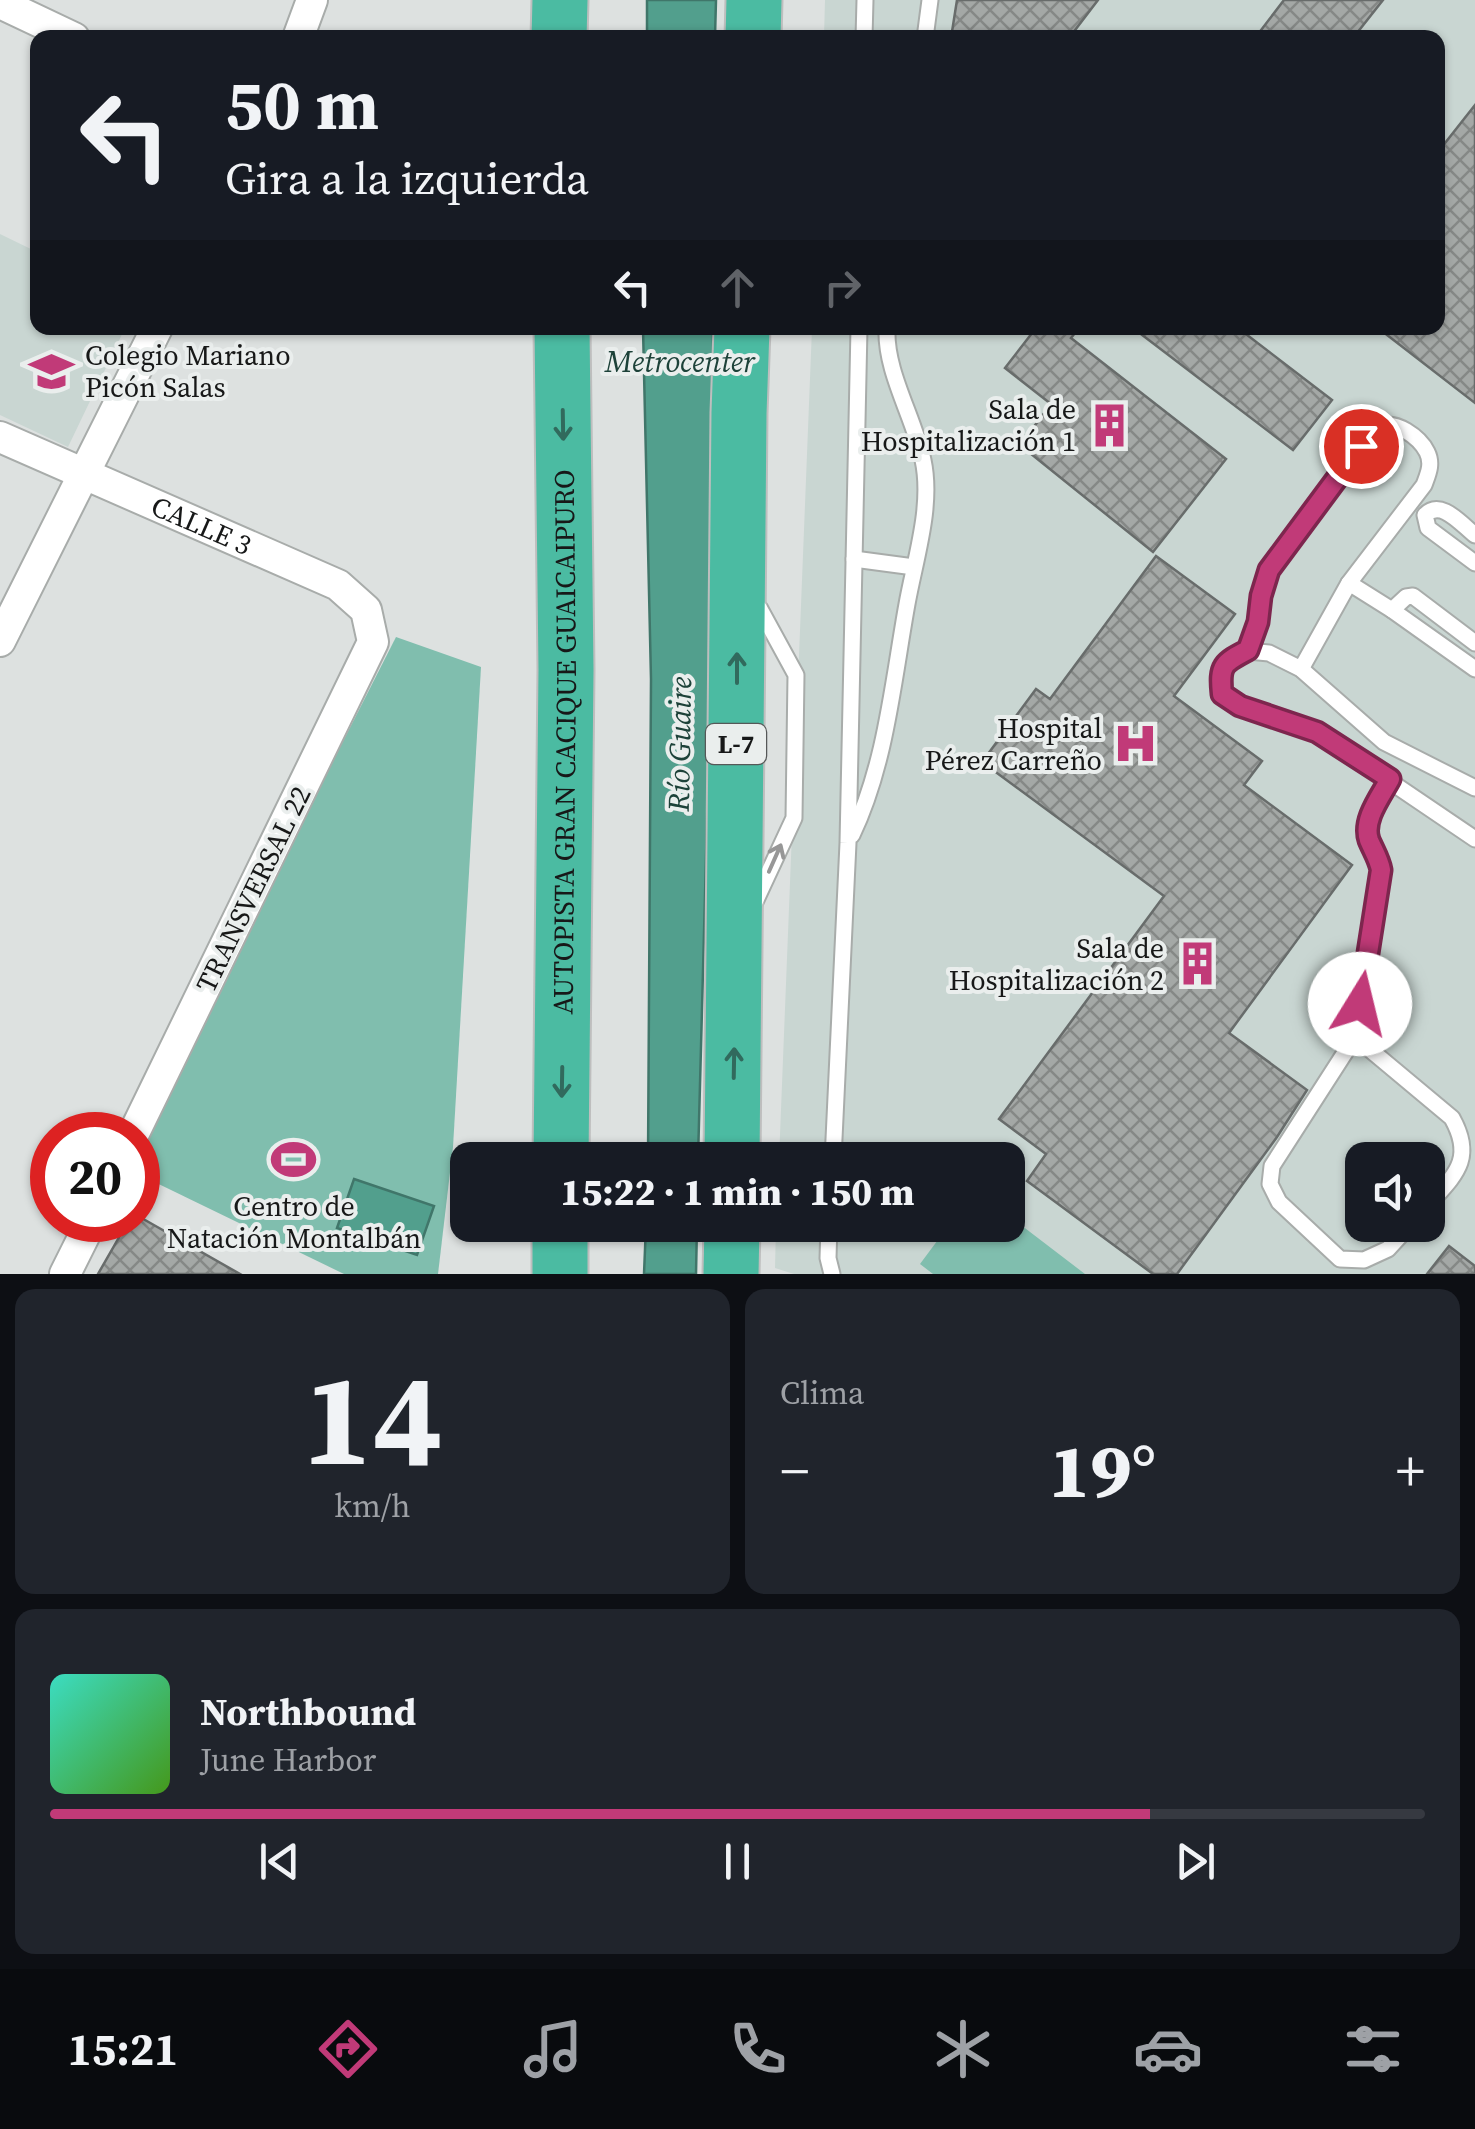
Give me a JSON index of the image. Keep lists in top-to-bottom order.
{
  "streets": {
    "highway": ["AUTOPISTA GRAN CACIQUE GUAICAIPURO", "L-7"],
    "street": ["CALLE 3", "TRANSVERSAL 22"]
  },
  "crossings": [
    ["CALLE 3", "TRANSVERSAL 22"]
  ],
  "water": ["Metrocenter", "Río Guaire"],
  "places": {
    "school or university": ["Colegio Mariano Picón Salas"],
    "building": ["Sala de Hospitalización 1", "Sala de Hospitalización 2"],
    "hospital": ["Hospital Pérez Carreño"],
    "sports": ["Centro de Natación Montalbán"]
  },
  "page": {
    "turn": ["50 m", "Gira a la izquierda"],
    "limit": "20",
    "trip": "15:22 · 1 min · 150 m",
    "tile": [
      ["14", "km/h"],
      "Clima"
    ],
    "heat": ["−", "19°", "+"],
    "song": ["Northbound", "June Harbor"],
    "tabs": "15:21"
  }
}
